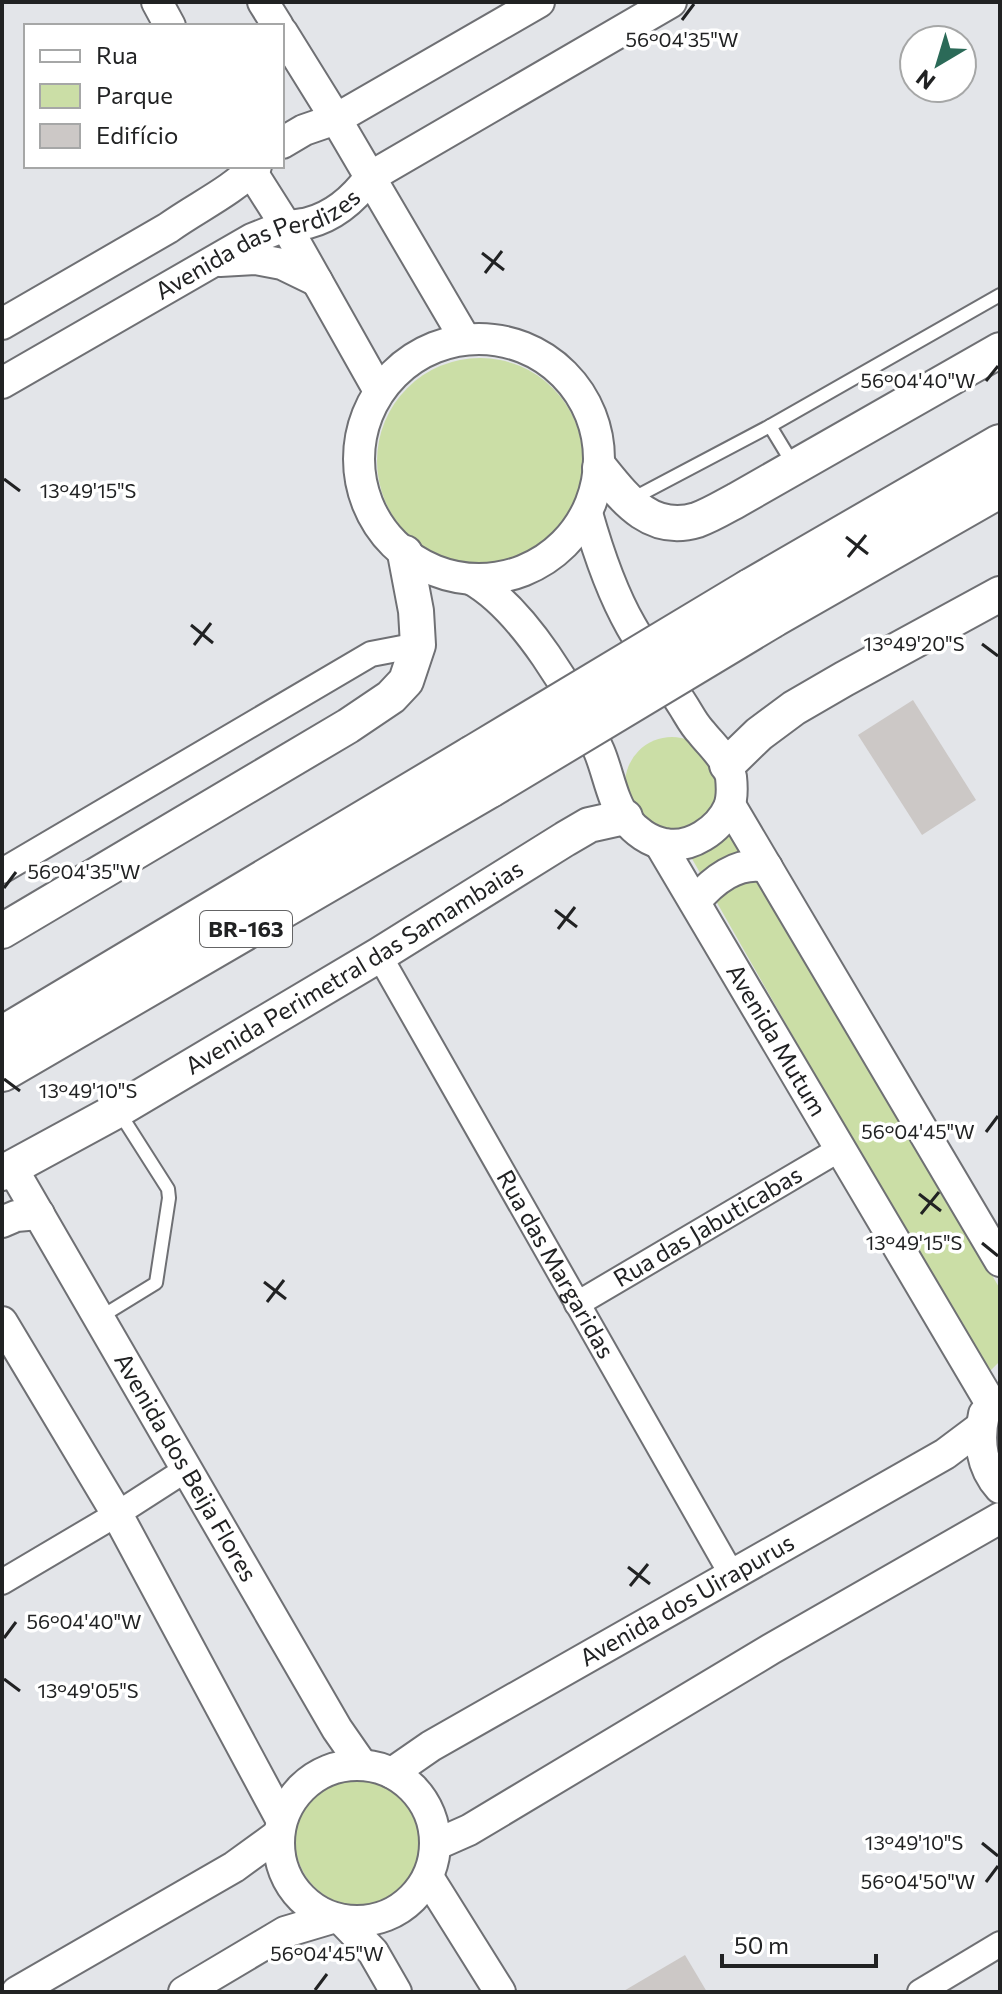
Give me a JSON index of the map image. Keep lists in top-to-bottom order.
{
  "streets": {
    "highway": ["BR-163"],
    "main road": ["Avenida Perimetral das Samambaias"],
    "street": [
      "Avenida das Perdizes",
      "Avenida Mutum",
      "Rua das Jabuticabas",
      "Rua das Margaridas",
      "Avenida dos Beija Flores",
      "Avenida dos Uirapurus"
    ]
  },
  "crossings": [
    ["Avenida Perimetral das Samambaias", "Rua das Margaridas"],
    ["Avenida Perimetral das Samambaias", "Avenida dos Beija Flores"],
    ["Avenida Mutum", "Rua das Jabuticabas"],
    ["Avenida Mutum", "Avenida dos Uirapurus"],
    ["Rua das Jabuticabas", "Rua das Margaridas"],
    ["Rua das Margaridas", "Avenida dos Uirapurus"],
    ["Avenida dos Beija Flores", "Avenida dos Uirapurus"]
  ],
  "legend": ["Rua", "Parque", "Edifício"],
  "scale_bar": "50 m",
  "north": "bottom left",
  "coordinates": [
    "56°04'35\"W",
    "56°04'40\"W",
    "13°49'15\"S",
    "13°49'20\"S",
    "13°49'10\"S",
    "56°04'45\"W",
    "13°49'05\"S",
    "56°04'50\"W"
  ]
}
